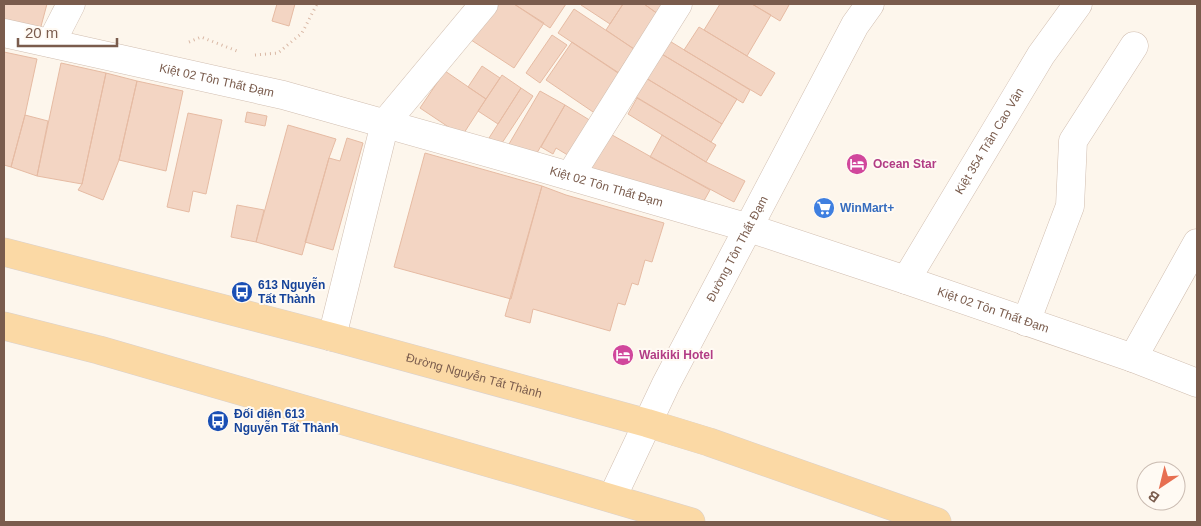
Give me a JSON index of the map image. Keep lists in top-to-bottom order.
{
  "streets": {
    "main road": ["Đường Nguyễn Tất Thành"],
    "street": ["Kiệt 02 Tôn Thất Đạm", "Kiệt 354 Trần Cao Vân", "Đường Tôn Thất Đạm"]
  },
  "crossings": [
    ["Kiệt 02 Tôn Thất Đạm", "Kiệt 354 Trần Cao Vân"],
    ["Kiệt 02 Tôn Thất Đạm", "Đường Tôn Thất Đạm"],
    ["Đường Tôn Thất Đạm", "Đường Nguyễn Tất Thành"]
  ],
  "places": {
    "hotel": ["Ocean Star", "Waikiki Hotel"],
    "supermarket": ["WinMart+"],
    "bus stop": ["613 Nguyễn Tất Thành", "Đối diện 613 Nguyễn Tất Thành"]
  },
  "scale_bar": "20 m",
  "north": "bottom left"
}
